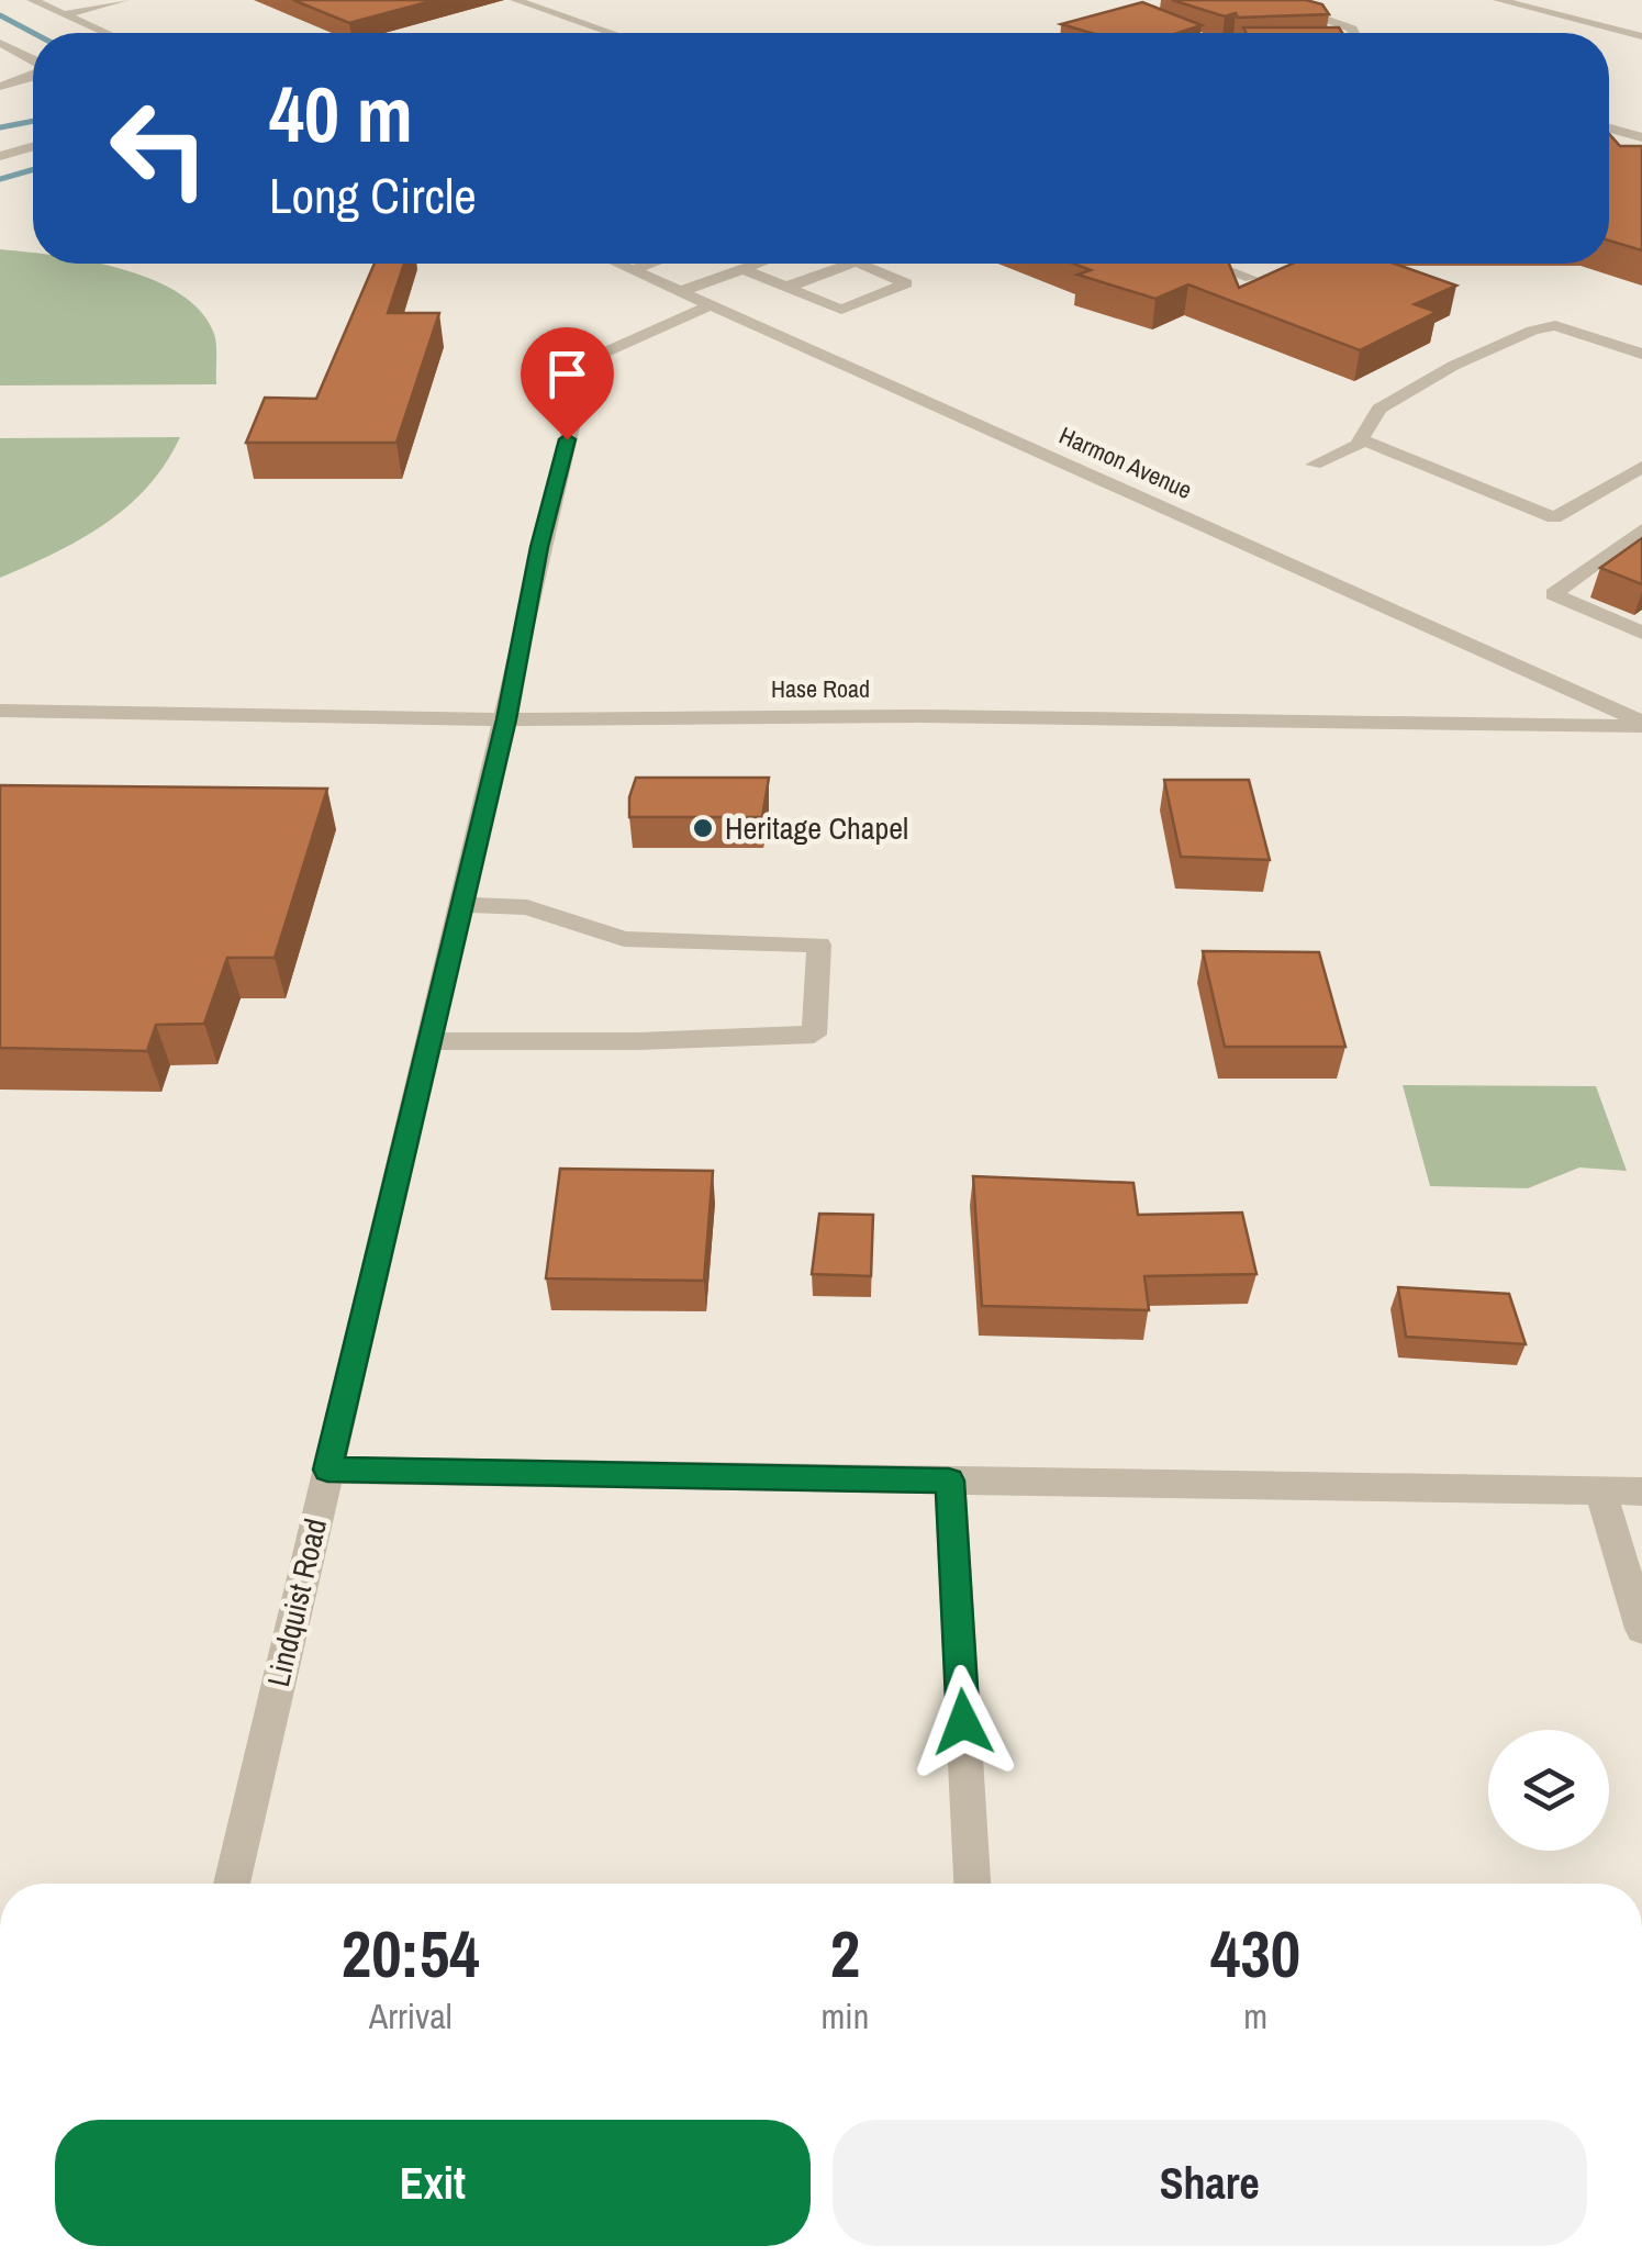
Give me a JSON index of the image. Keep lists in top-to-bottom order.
{
  "streets": {
    "street": ["Harmon Avenue", "Hase Road", "Lindquist Road"]
  },
  "crossings": [
    ["Harmon Avenue", "Hase Road"],
    ["Harmon Avenue", "Lindquist Road"],
    ["Hase Road", "Lindquist Road"]
  ],
  "places": ["Heritage Chapel"],
  "page": {
    "turn": ["40 m", "Long Circle"],
    "eta": [
      "20:54",
      "Arrival",
      "2",
      "min",
      "430",
      "m"
    ],
    "buttons": ["Exit", "Share"]
  }
}
